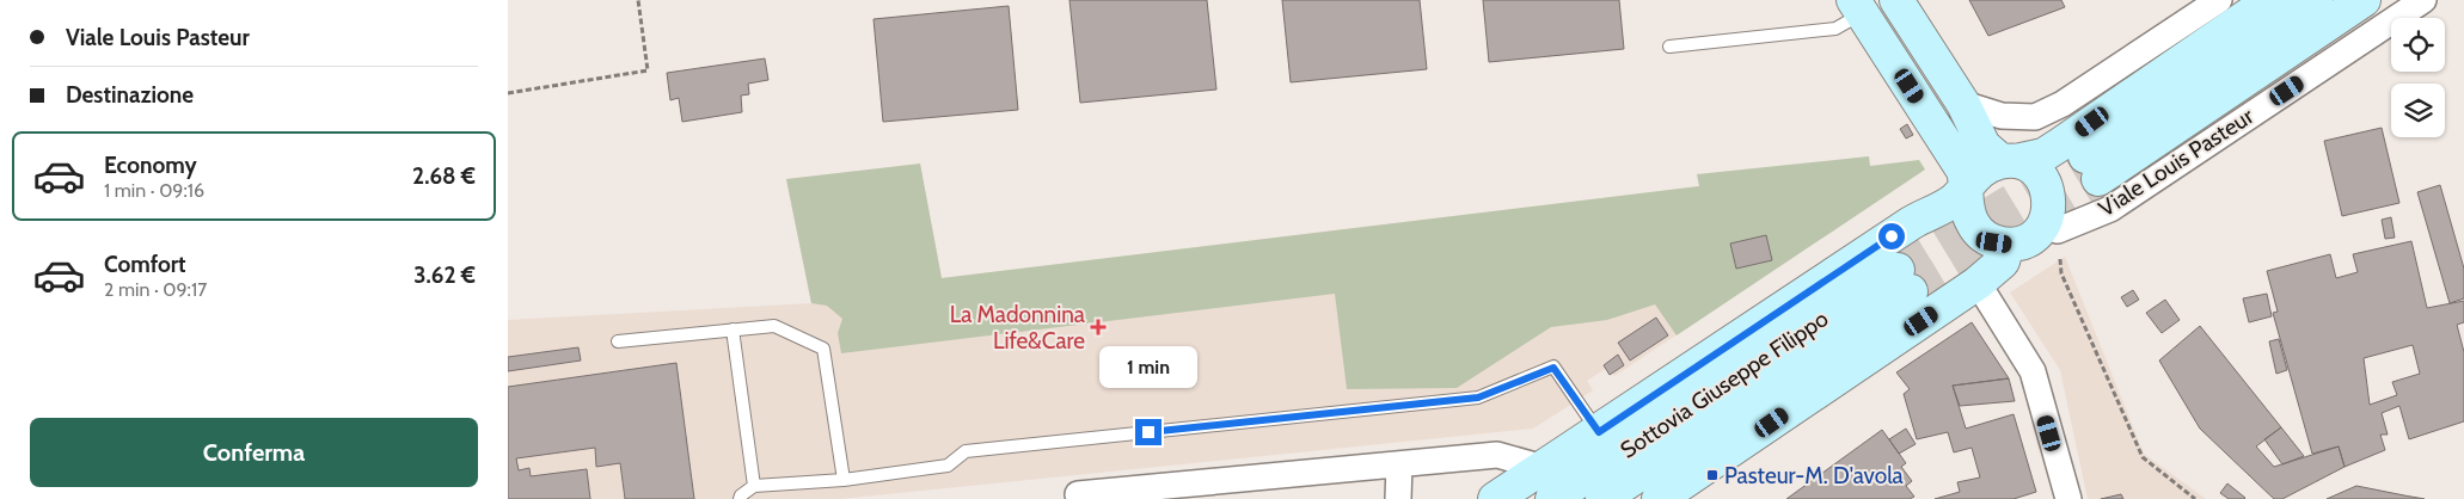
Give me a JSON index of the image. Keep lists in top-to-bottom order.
{
  "streets": {
    "main road": ["Sottovia Giuseppe Filippo"],
    "street": ["Viale Louis Pasteur"]
  },
  "places": {
    "health": ["La Madonnina Life&Care"],
    "transit": ["Pasteur-M. D'avola"]
  },
  "page": {
    "banner": ["Viale Louis Pasteur", "Destinazione"],
    "list": [
      {
        "name": "Economy",
        "note": "1 min · 09:16",
        "value": "2.68 €"
      },
      {
        "name": "Comfort",
        "note": "2 min · 09:17",
        "value": "3.62 €"
      }
    ],
    "bubble": "1 min",
    "buttons": "Conferma"
  }
}
